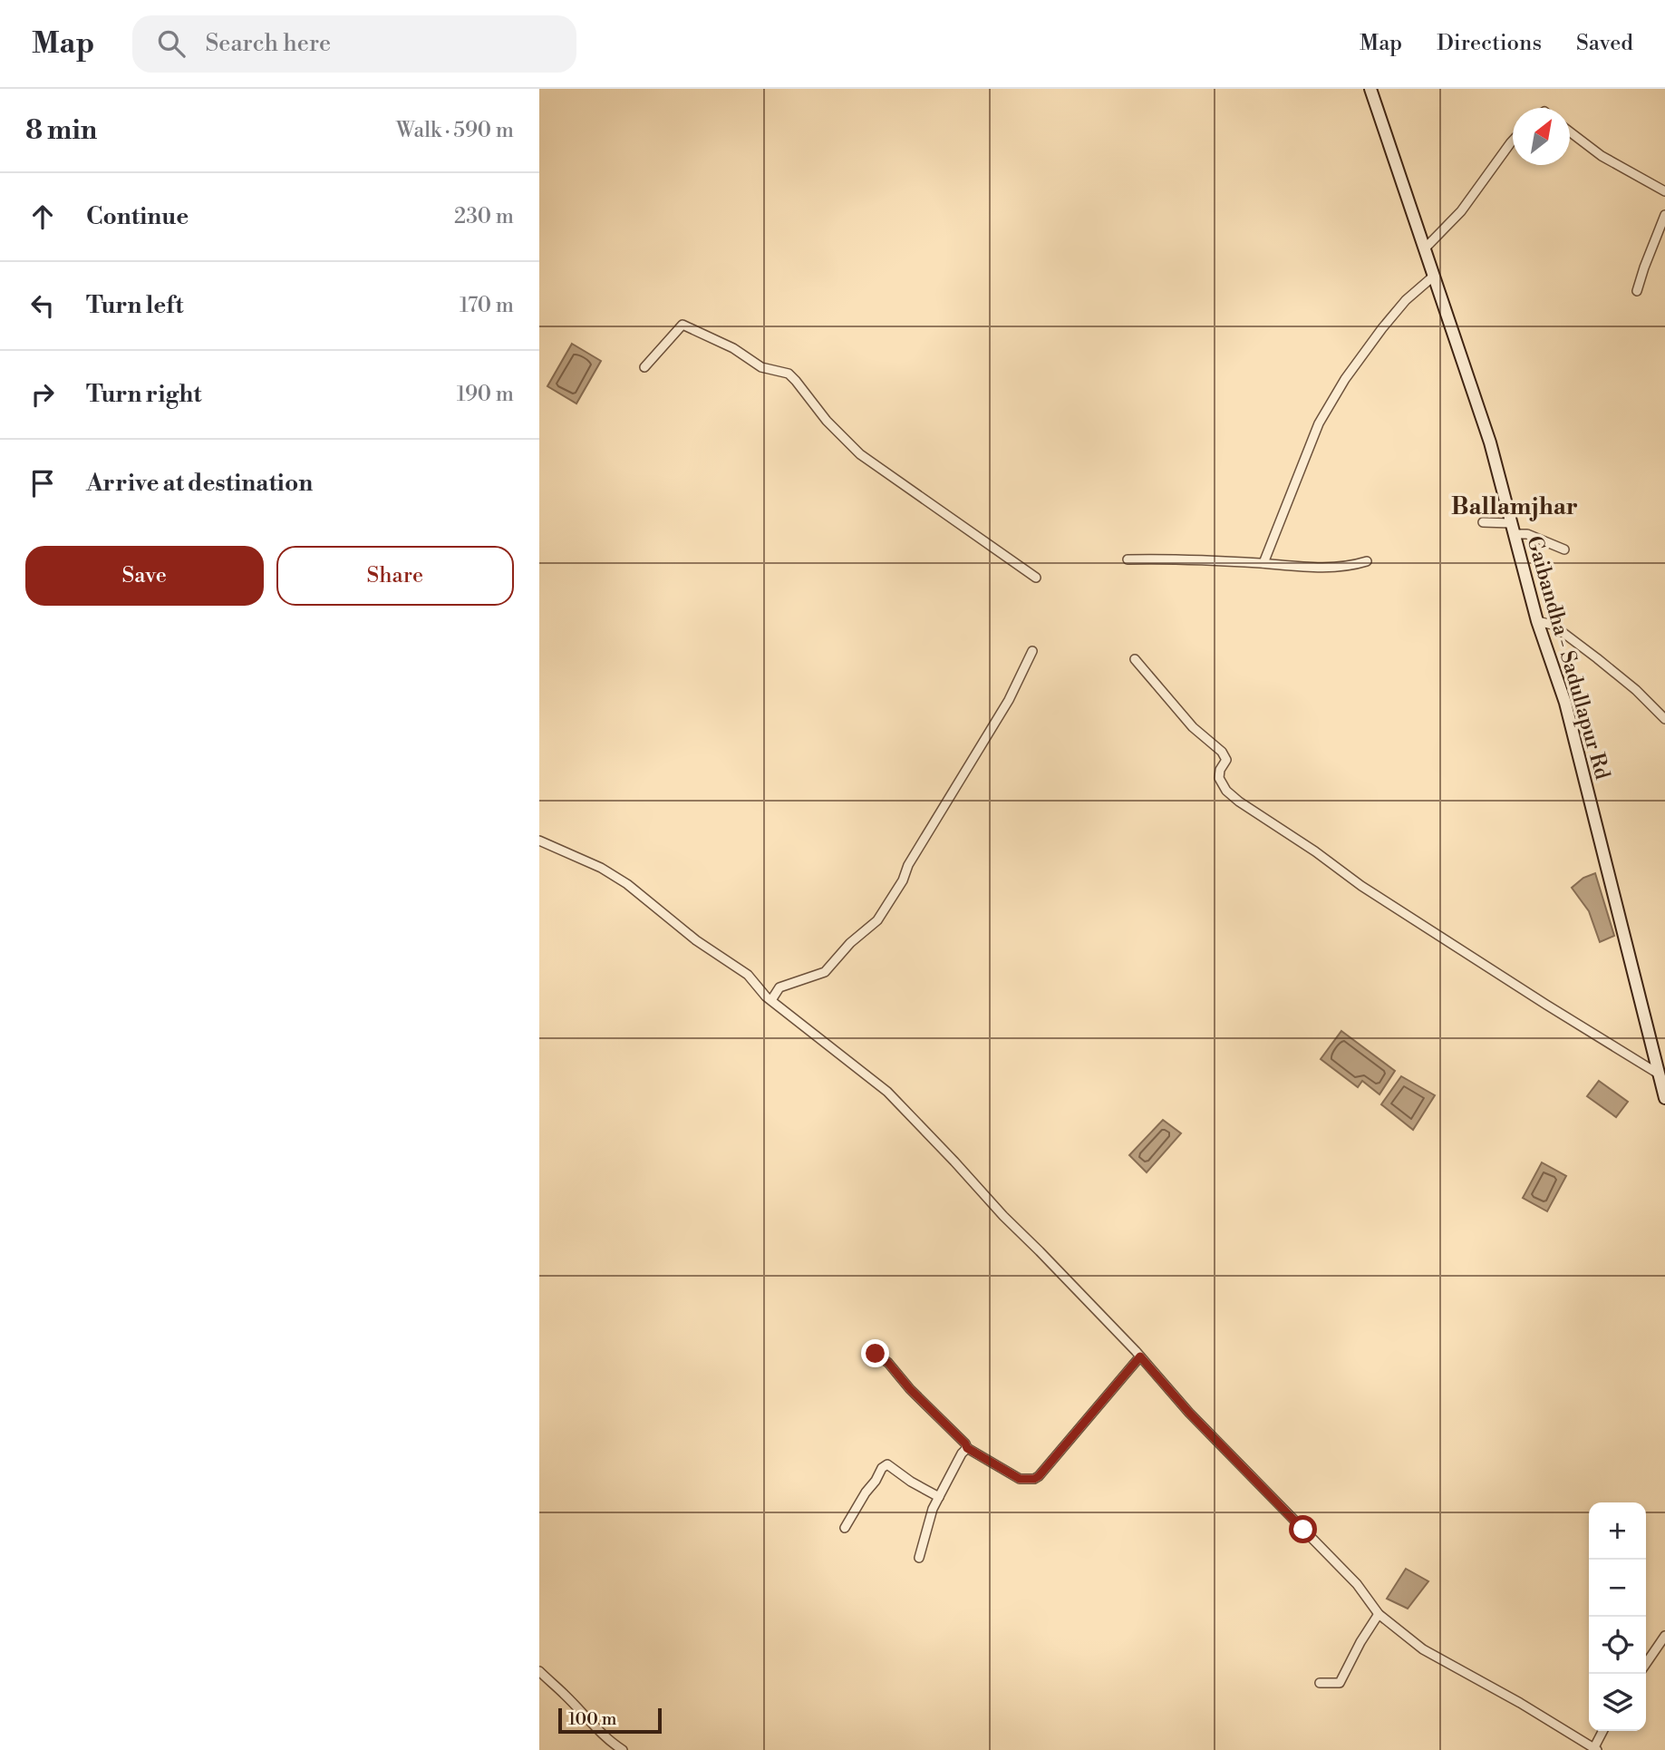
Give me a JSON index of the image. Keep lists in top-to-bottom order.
{
  "streets": {
    "main road": ["Gaibandha - Sadullapur Rd"]
  },
  "districts": ["Ballamjhar"],
  "scale_bar": "100 m",
  "north": "top right",
  "page": {
    "header": "Map",
    "search": "Search here",
    "nav": ["Map", "Directions", "Saved"],
    "heading": ["8 min", "Walk · 590 m"],
    "list": [
      ["Continue", "230 m"],
      ["Turn left", "170 m"],
      ["Turn right", "190 m"],
      "Arrive at destination"
    ],
    "buttons": ["Save", "Share"],
    "map_buttons": ["+", "−"],
    "scale": "100 m"
  }
}
